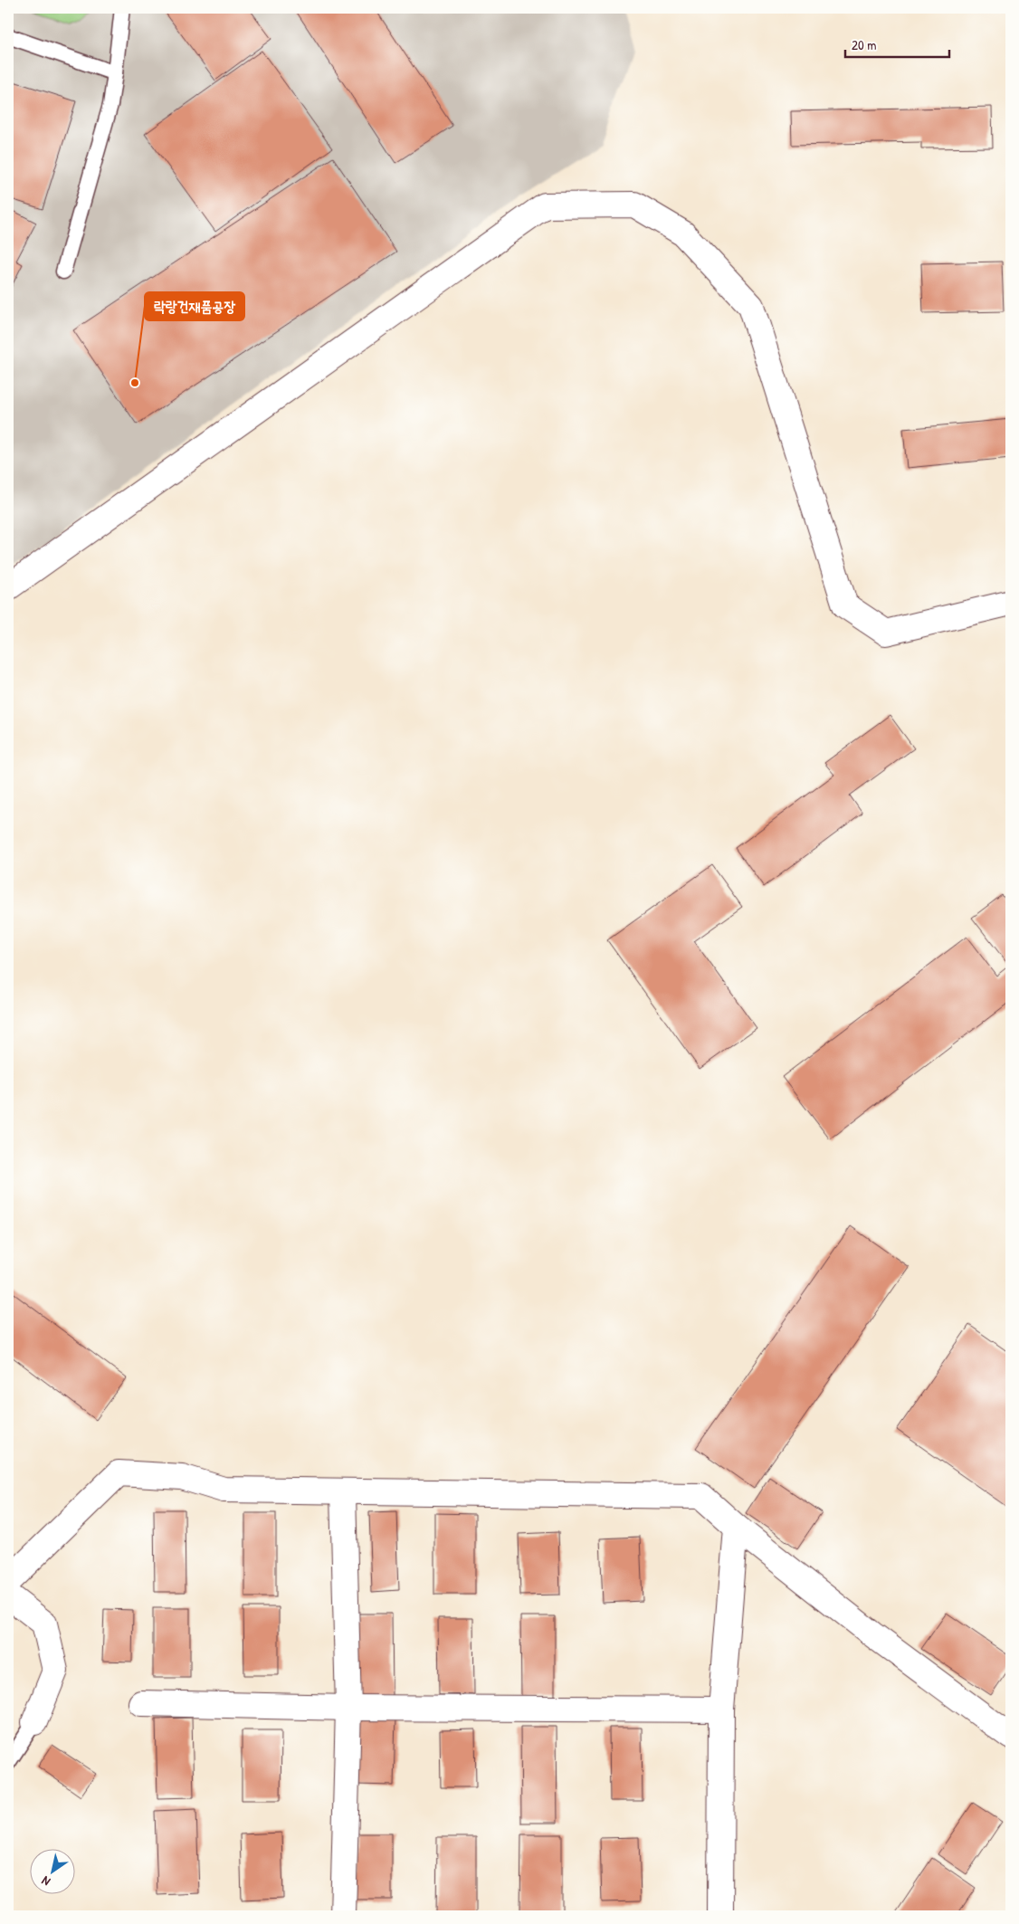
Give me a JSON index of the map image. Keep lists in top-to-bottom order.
{
  "places": ["락랑건재품공장"],
  "scale_bar": "20 m",
  "north": "bottom left"
}
